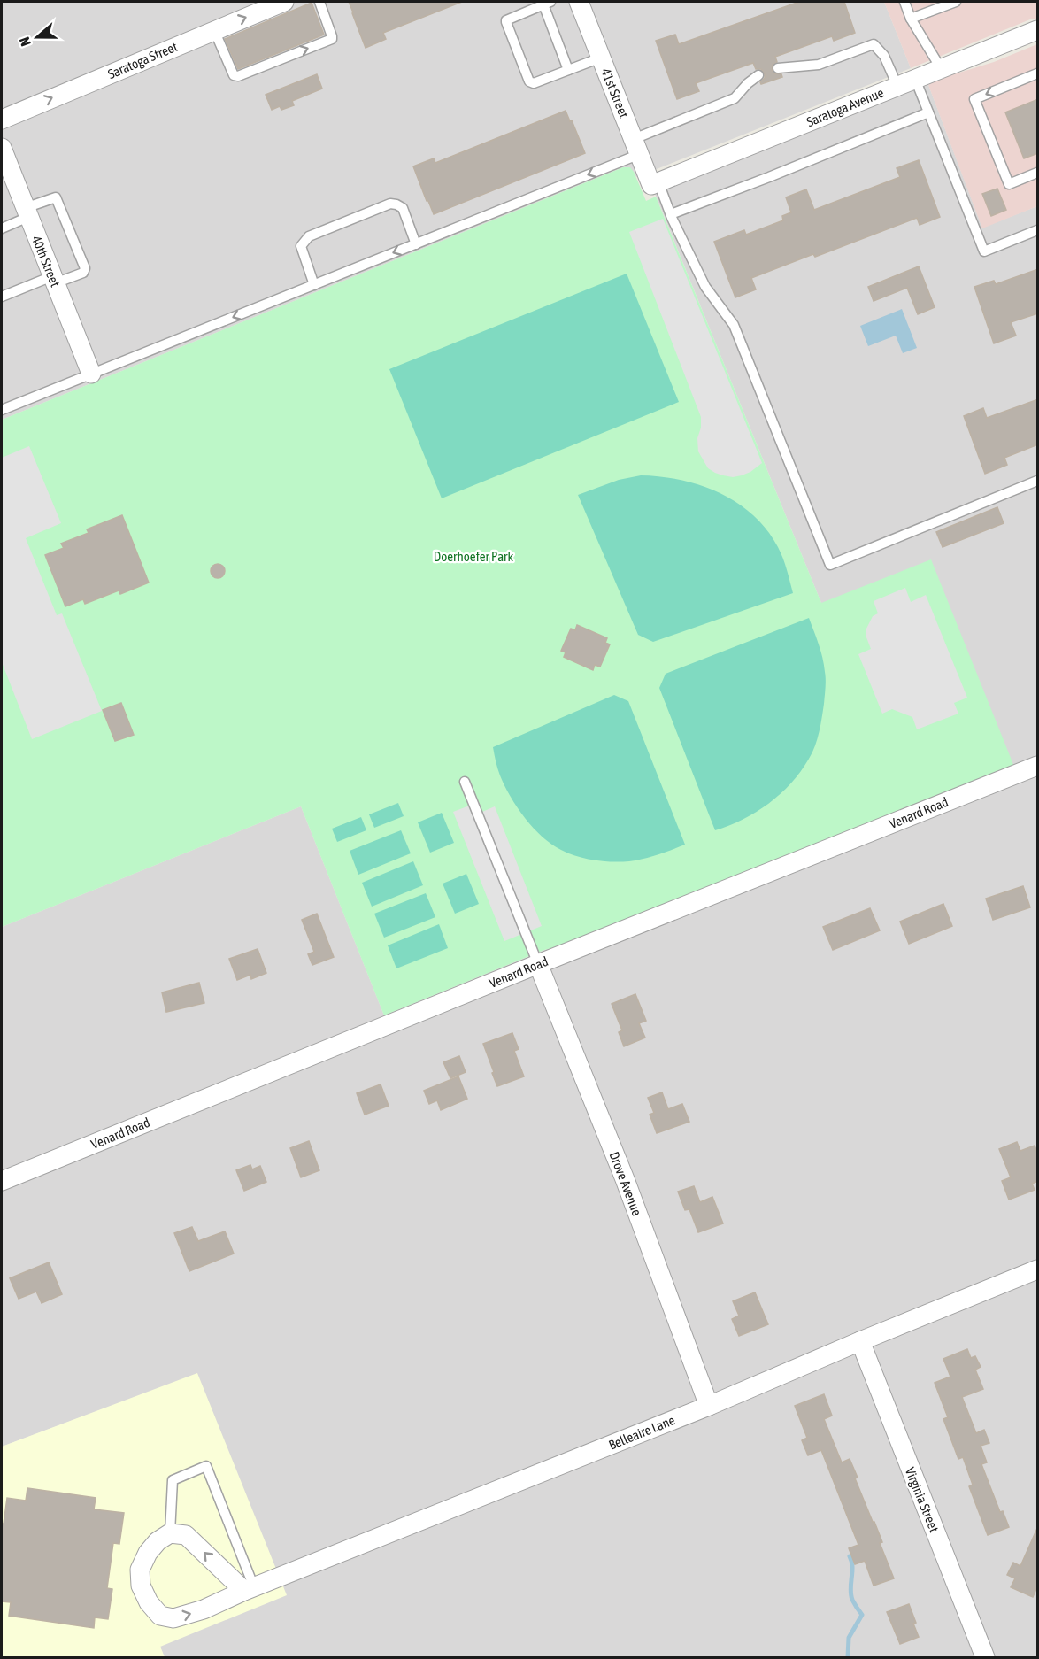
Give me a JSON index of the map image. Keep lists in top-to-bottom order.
{
  "streets": {
    "street": [
      "Saratoga Street",
      "41st Street",
      "Saratoga Avenue",
      "40th Street",
      "Venard Road",
      "Drove Avenue",
      "Belleaire Lane",
      "Virginia Street"
    ]
  },
  "crossings": [
    ["41st Street", "Saratoga Avenue"],
    ["Venard Road", "Drove Avenue"],
    ["Drove Avenue", "Belleaire Lane"],
    ["Belleaire Lane", "Virginia Street"]
  ],
  "one_way": ["Saratoga Street"],
  "parks": ["Doerhoefer Park"],
  "north": "left"
}
